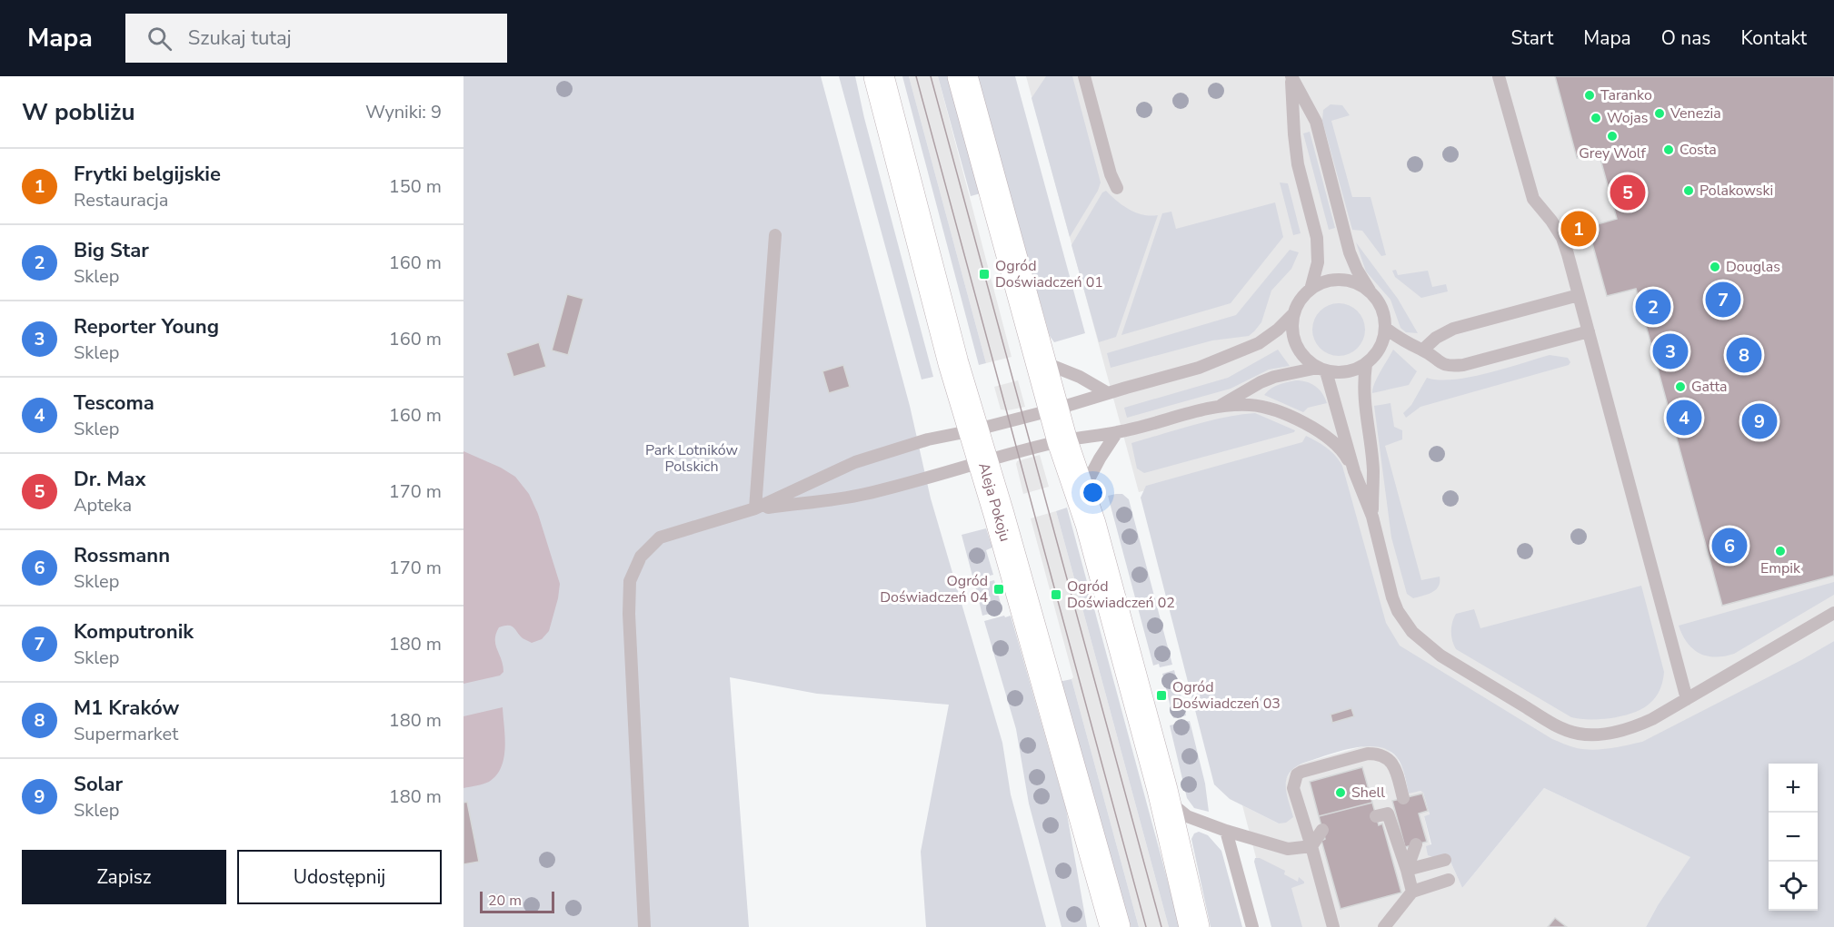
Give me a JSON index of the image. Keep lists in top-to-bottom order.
{
  "streets": {
    "main road": ["Aleja Pokoju"]
  },
  "parks": ["Park Lotników Polskich"],
  "places": {
    "other": [
      "Taranko",
      "Venezia",
      "Wojas",
      "Grey Wolf",
      "Costa",
      "Polakowski",
      "Douglas",
      "Gatta",
      "Empik",
      "Shell"
    ],
    "transit": [
      "Ogród Doświadczeń 01",
      "Ogród Doświadczeń 04",
      "Ogród Doświadczeń 02",
      "Ogród Doświadczeń 03"
    ]
  },
  "scale_bar": "20 m",
  "page": {
    "header": "Mapa",
    "search": "Szukaj tutaj",
    "nav": [
      "Start",
      "Mapa",
      "O nas",
      "Kontakt"
    ],
    "heading": ["W pobliżu", "Wyniki: 9"],
    "list": [
      {
        "mark": "1",
        "name": "Frytki belgijskie",
        "note": "Restauracja",
        "value": "150 m"
      },
      {
        "mark": "2",
        "name": "Big Star",
        "note": "Sklep",
        "value": "160 m"
      },
      {
        "mark": "3",
        "name": "Reporter Young",
        "note": "Sklep",
        "value": "160 m"
      },
      {
        "mark": "4",
        "name": "Tescoma",
        "note": "Sklep",
        "value": "160 m"
      },
      {
        "mark": "5",
        "name": "Dr. Max",
        "note": "Apteka",
        "value": "170 m"
      },
      {
        "mark": "6",
        "name": "Rossmann",
        "note": "Sklep",
        "value": "170 m"
      },
      {
        "mark": "7",
        "name": "Komputronik",
        "note": "Sklep",
        "value": "180 m"
      },
      {
        "mark": "8",
        "name": "M1 Kraków",
        "note": "Supermarket",
        "value": "180 m"
      },
      {
        "mark": "9",
        "name": "Solar",
        "note": "Sklep",
        "value": "180 m"
      }
    ],
    "pins": [
      "5",
      "1",
      "7",
      "2",
      "3",
      "8",
      "4",
      "9",
      "6"
    ],
    "map_buttons": ["+", "−"],
    "buttons": ["Zapisz", "Udostępnij"],
    "scale": "20 m"
  }
}
